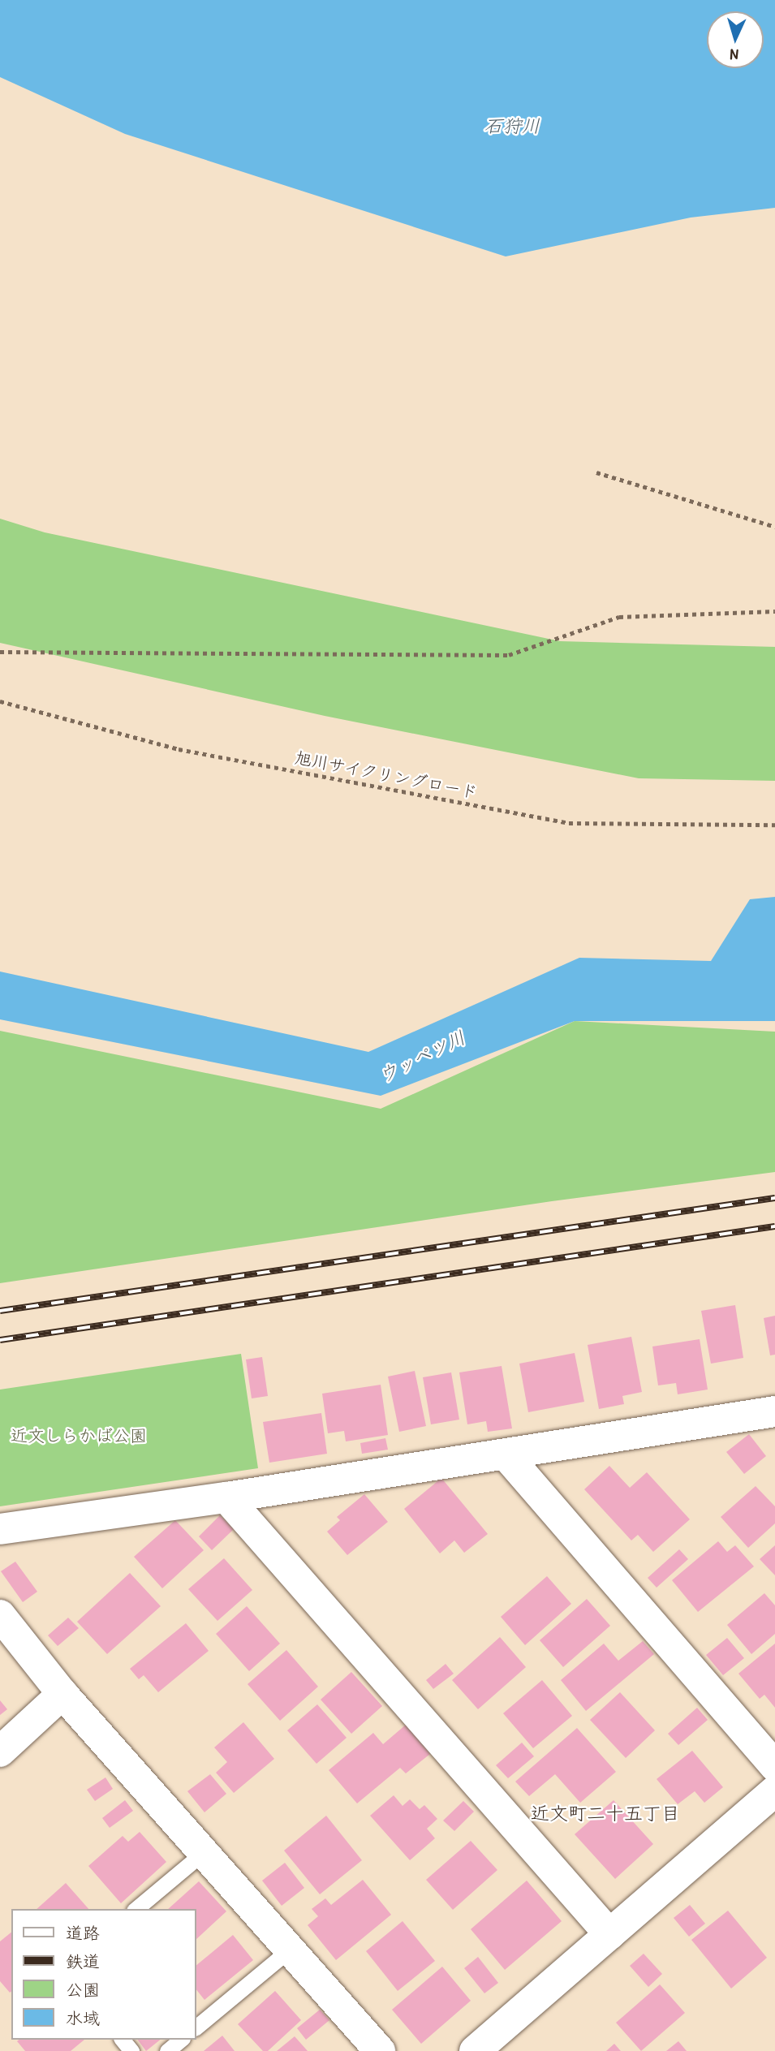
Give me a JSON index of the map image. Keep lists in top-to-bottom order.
{
  "streets": {
    "path": ["旭川サイクリングロード"]
  },
  "districts": ["近文町二十五丁目"],
  "water": ["石狩川", "ウッペツ川"],
  "parks": ["近文しらかば公園"],
  "legend": [
    "道路",
    "鉄道",
    "公園",
    "水域"
  ],
  "north": "bottom"
}
